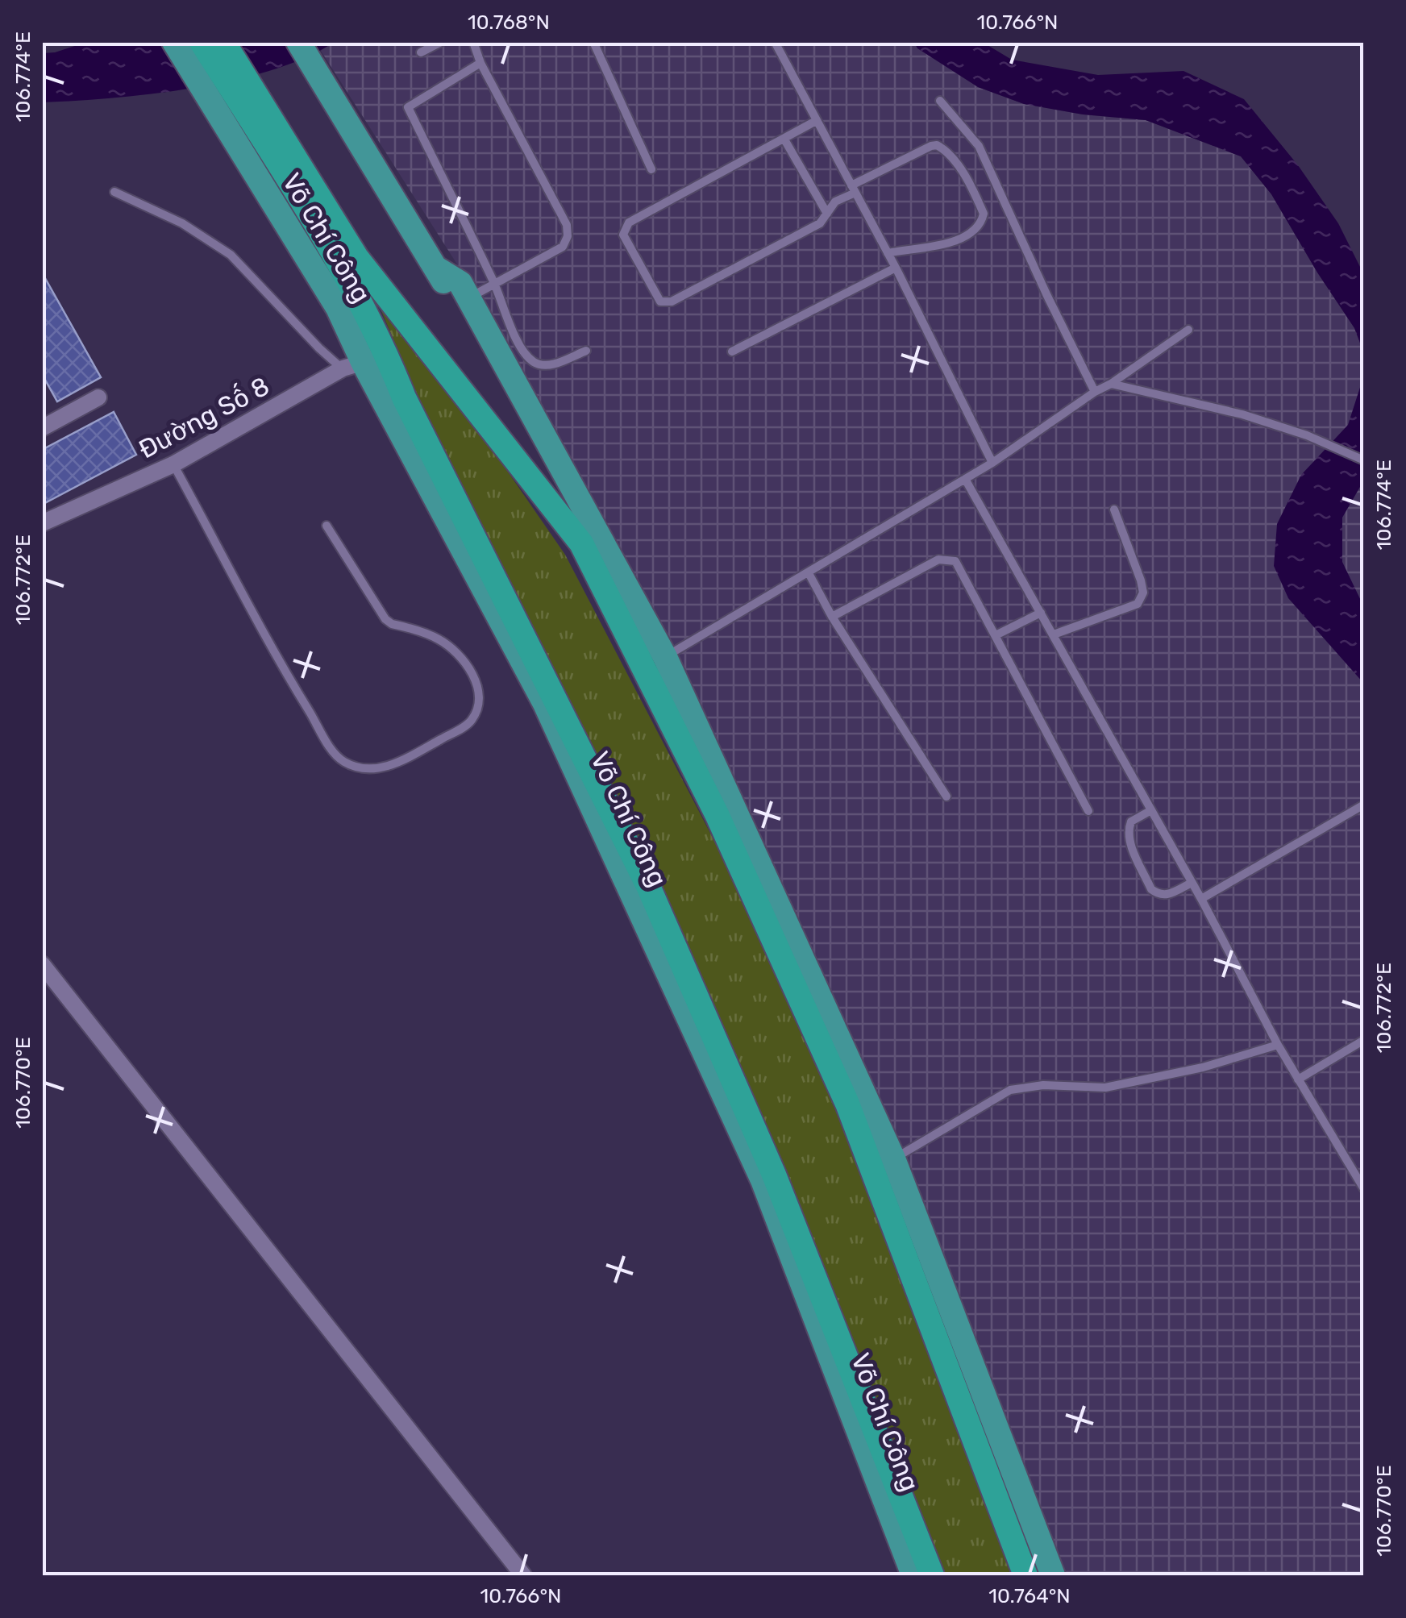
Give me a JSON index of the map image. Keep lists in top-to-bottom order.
{
  "streets": {
    "highway": ["Võ Chí Công"],
    "street": ["Đường Số 8"]
  },
  "crossings": [
    ["Võ Chí Công", "Đường Số 8"]
  ],
  "coordinates": [
    "10.768°N",
    "10.766°N",
    "106.774°E",
    "106.772°E",
    "106.770°E",
    "10.764°N"
  ]
}
